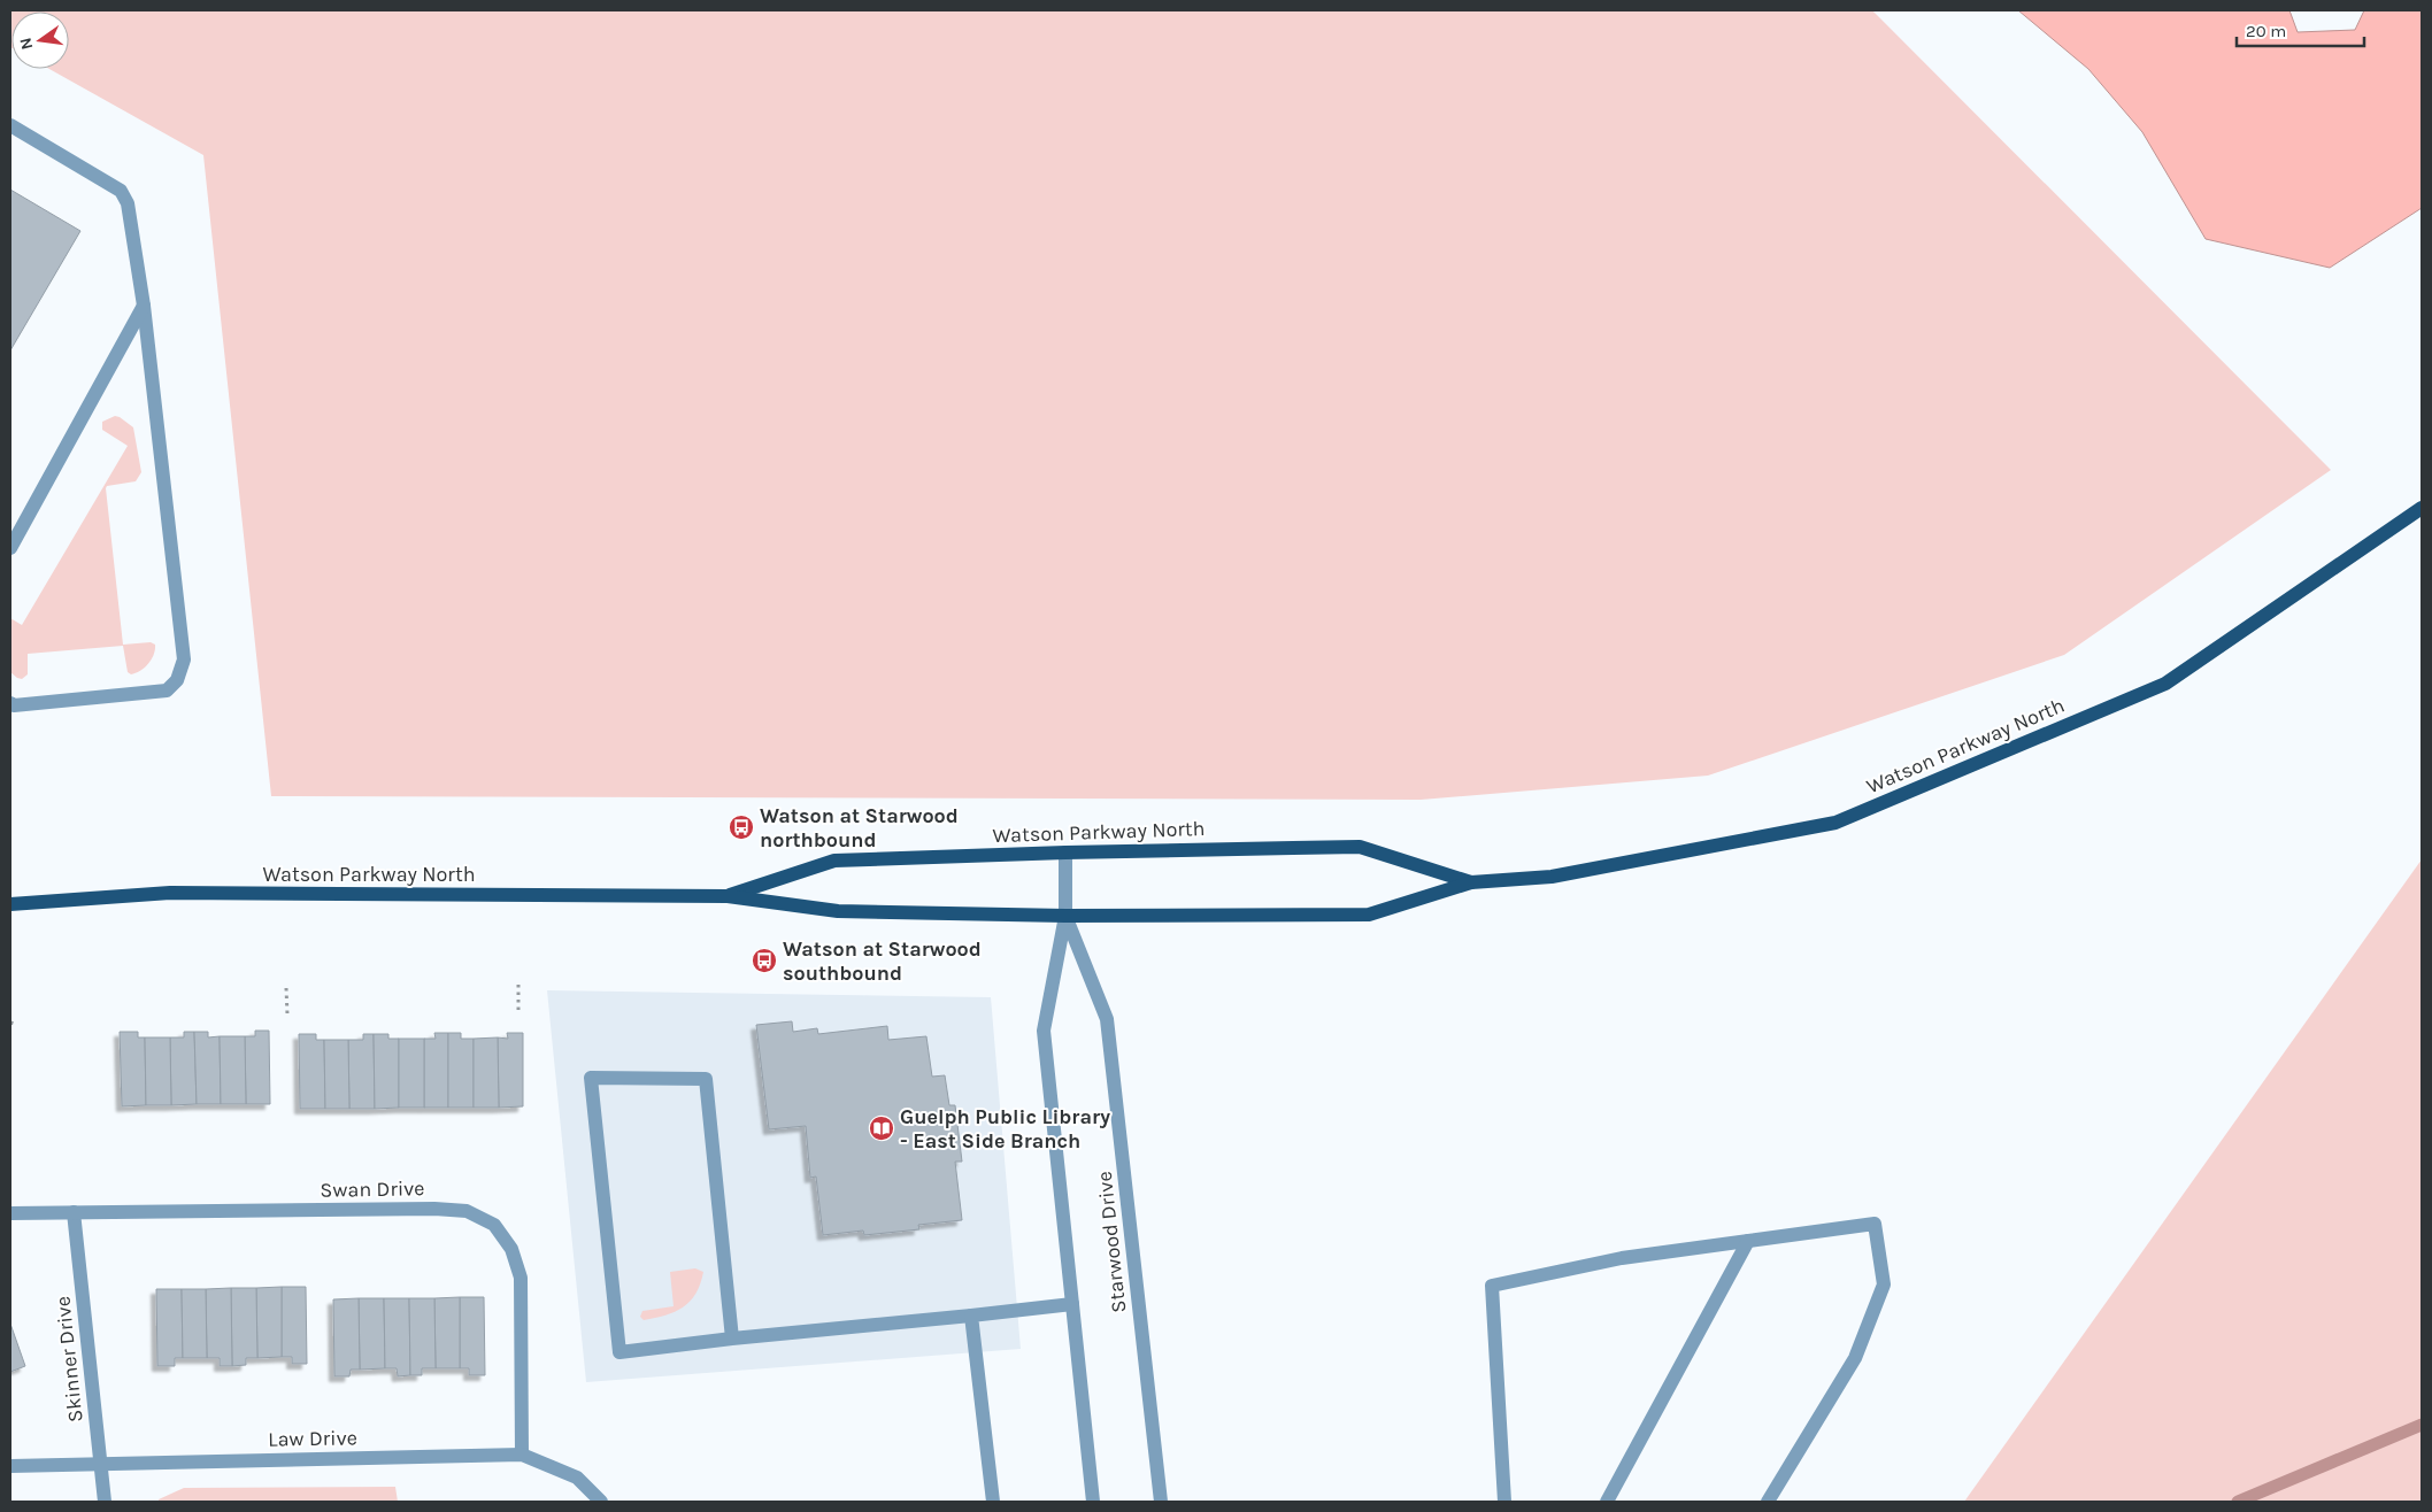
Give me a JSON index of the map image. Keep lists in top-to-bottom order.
{
  "streets": {
    "main road": ["Watson Parkway North"],
    "street": [
      "Swan Drive",
      "Starwood Drive",
      "Skinner Drive",
      "Law Drive"
    ]
  },
  "crossings": [
    ["Watson Parkway North", "Starwood Drive"],
    ["Swan Drive", "Skinner Drive"],
    ["Swan Drive", "Law Drive"],
    ["Skinner Drive", "Law Drive"]
  ],
  "places": {
    "bus stop": ["Watson at Starwood northbound", "Watson at Starwood southbound"],
    "library": ["Guelph Public Library - East Side Branch"]
  },
  "scale_bar": "20 m",
  "north": "left"
}
